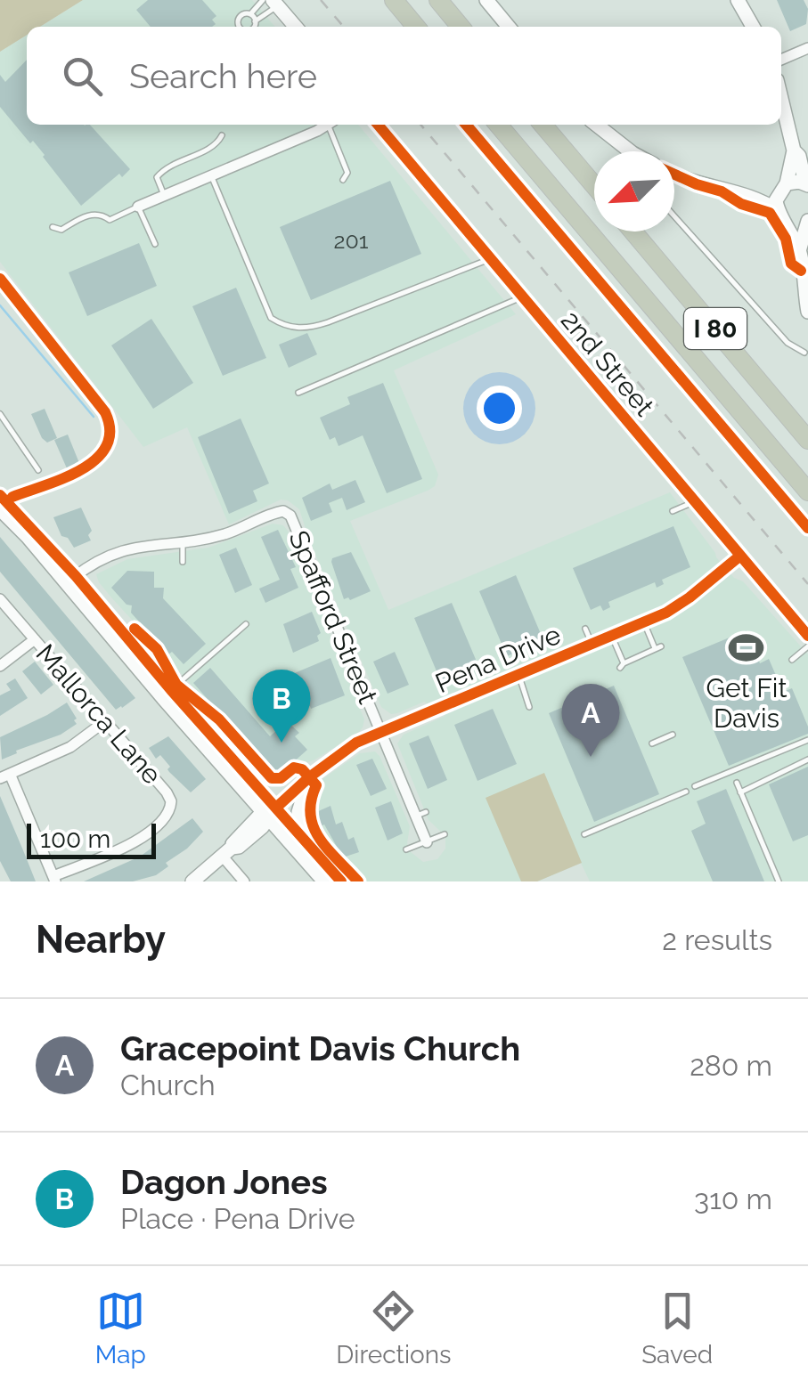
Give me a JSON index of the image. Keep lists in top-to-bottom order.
{
  "streets": {
    "highway": ["I 80"],
    "street": [
      "2nd Street",
      "Spafford Street",
      "Pena Drive",
      "Mallorca Lane"
    ]
  },
  "crossings": [
    ["2nd Street", "Pena Drive"],
    ["Spafford Street", "Pena Drive"]
  ],
  "places": {
    "sports": ["Get Fit Davis"]
  },
  "house_numbers": ["201"],
  "scale_bar": "100 m",
  "north": "bottom left",
  "page": {
    "search": "Search here",
    "pins": ["B", "A"],
    "scale": "100 m",
    "heading": ["Nearby", "2 results"],
    "list": [
      {
        "mark": "A",
        "name": "Gracepoint Davis Church",
        "note": "Church",
        "value": "280 m"
      },
      {
        "mark": "B",
        "name": "Dagon Jones",
        "note": "Place · Pena Drive",
        "value": "310 m"
      }
    ],
    "nav": ["Map", "Directions", "Saved"]
  }
}
